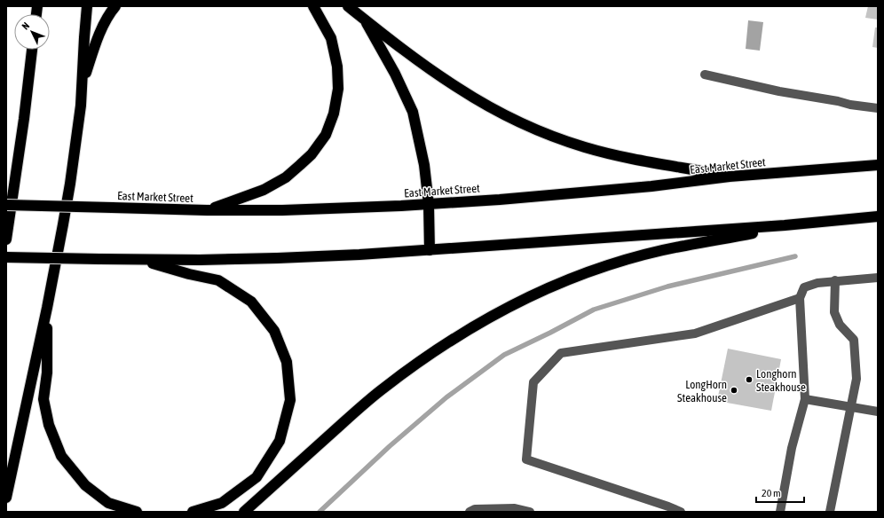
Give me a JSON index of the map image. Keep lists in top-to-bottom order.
{
  "streets": {
    "highway": ["East Market Street"]
  },
  "places": ["Longhorn Steakhouse", "LongHorn Steakhouse"],
  "scale_bar": "20 m",
  "north": "top left"
}
